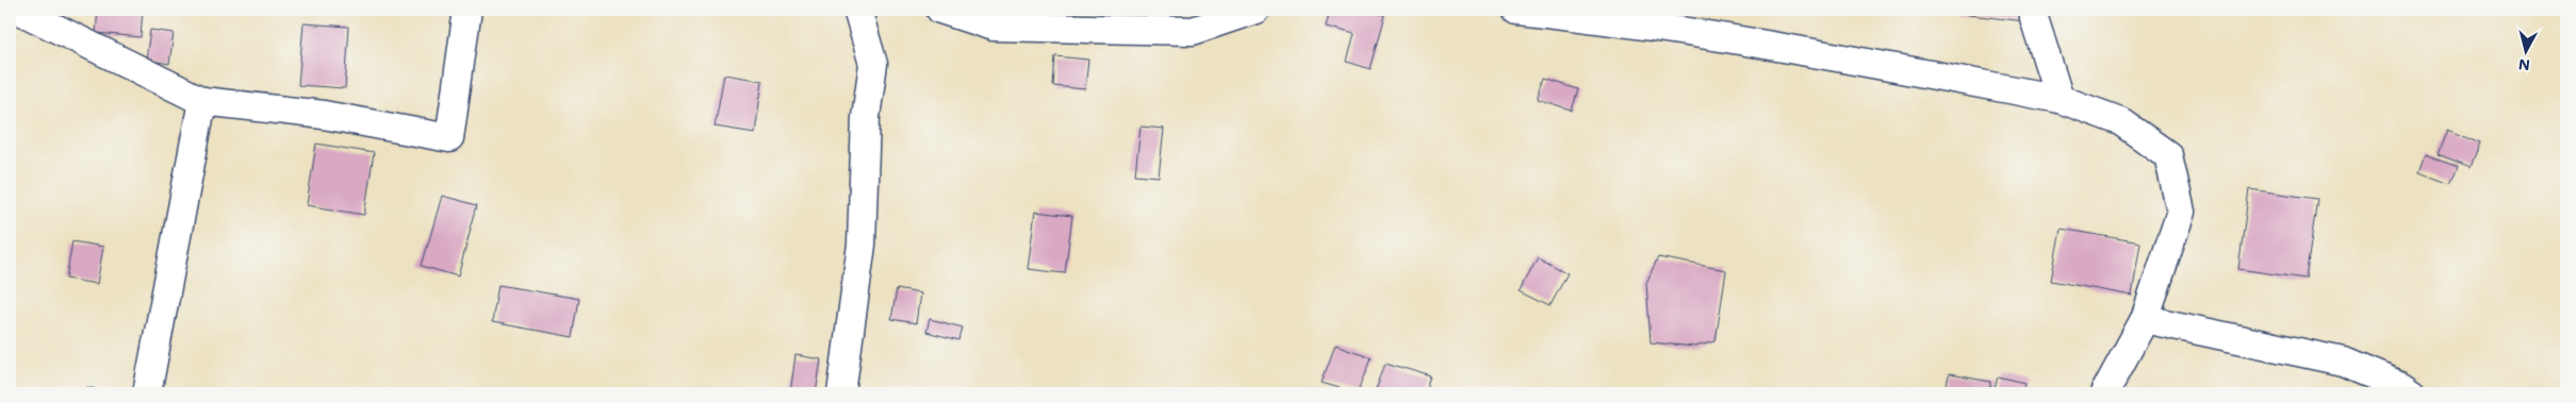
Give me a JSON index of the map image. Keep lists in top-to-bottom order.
{
  "north": "bottom"
}
